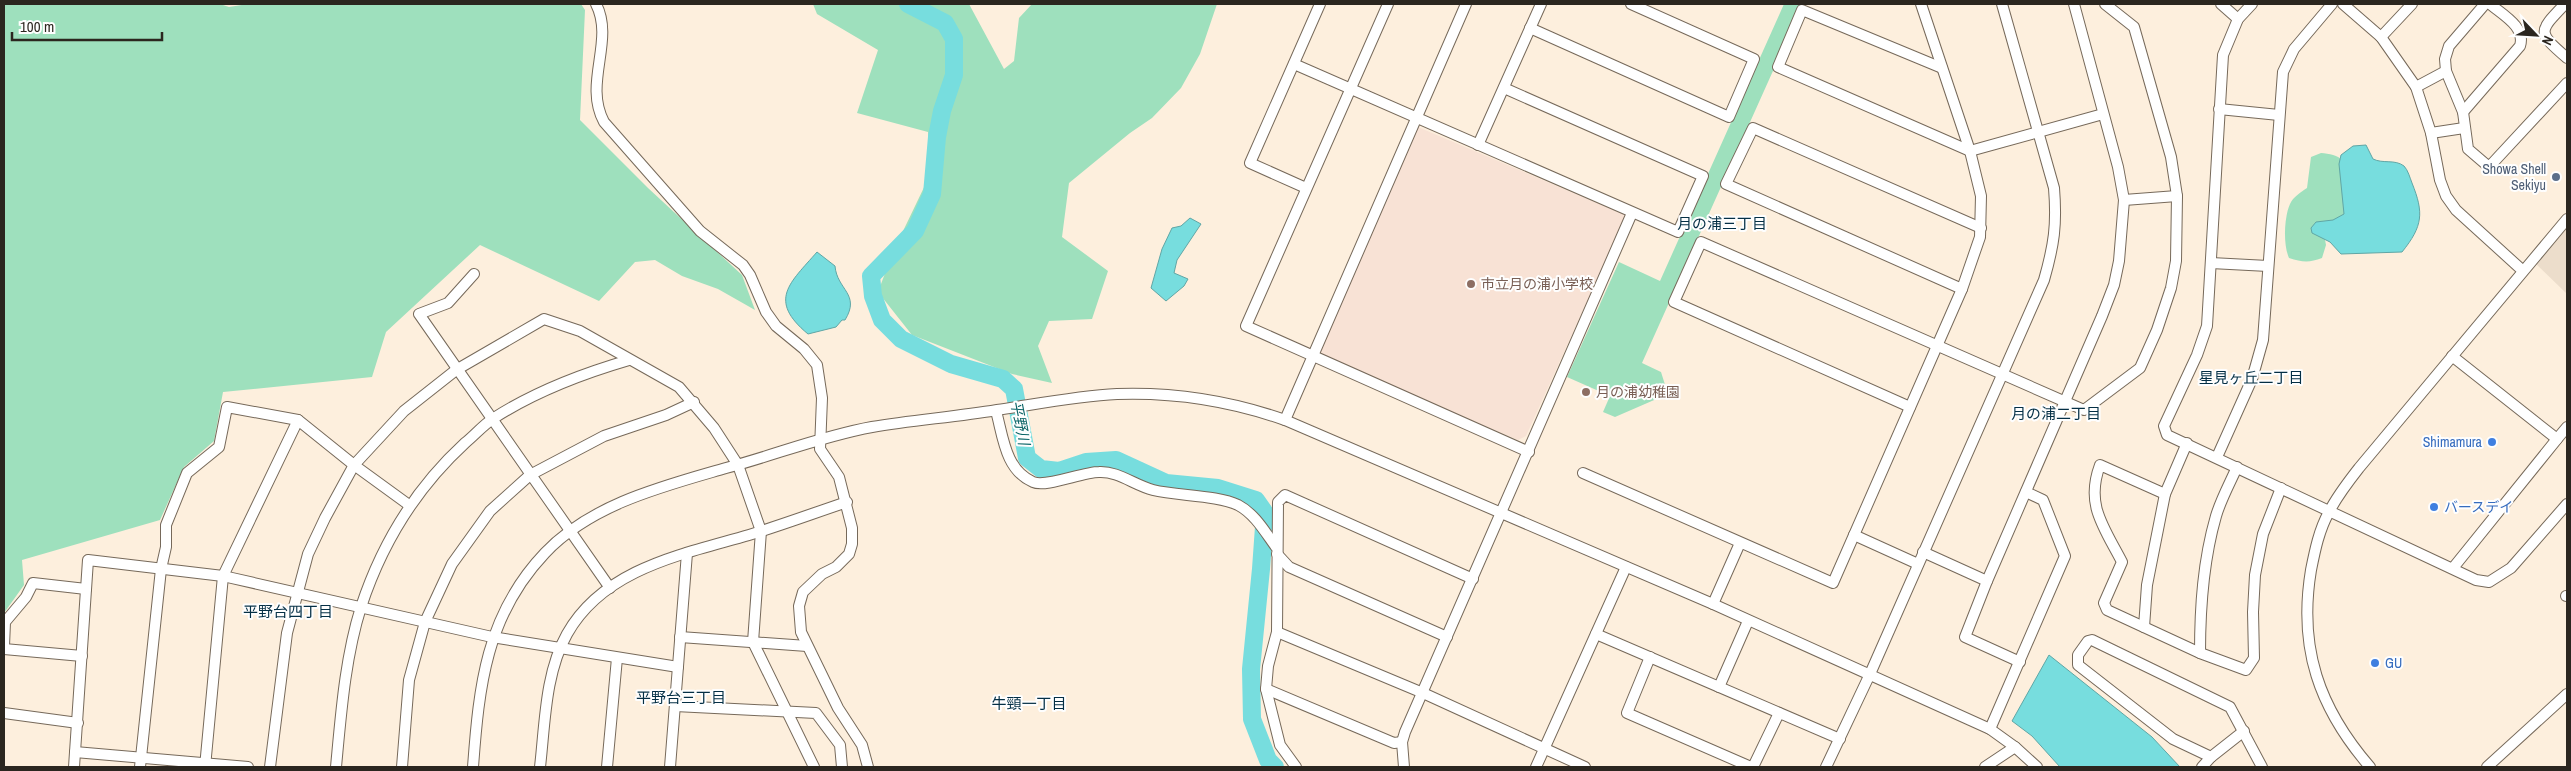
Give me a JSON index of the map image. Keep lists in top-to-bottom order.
{
  "districts": [
    "月の浦三丁目",
    "星見ヶ丘二丁目",
    "月の浦二丁目",
    "平野台四丁目",
    "平野台三丁目",
    "牛頸一丁目"
  ],
  "water": ["平野川"],
  "places": [
    "Showa Shell Sekiyu",
    "市立月の浦小学校",
    "月の浦幼稚園",
    "Shimamura",
    "バースデイ",
    "GU"
  ],
  "scale_bar": "100 m",
  "north": "bottom right"
}
